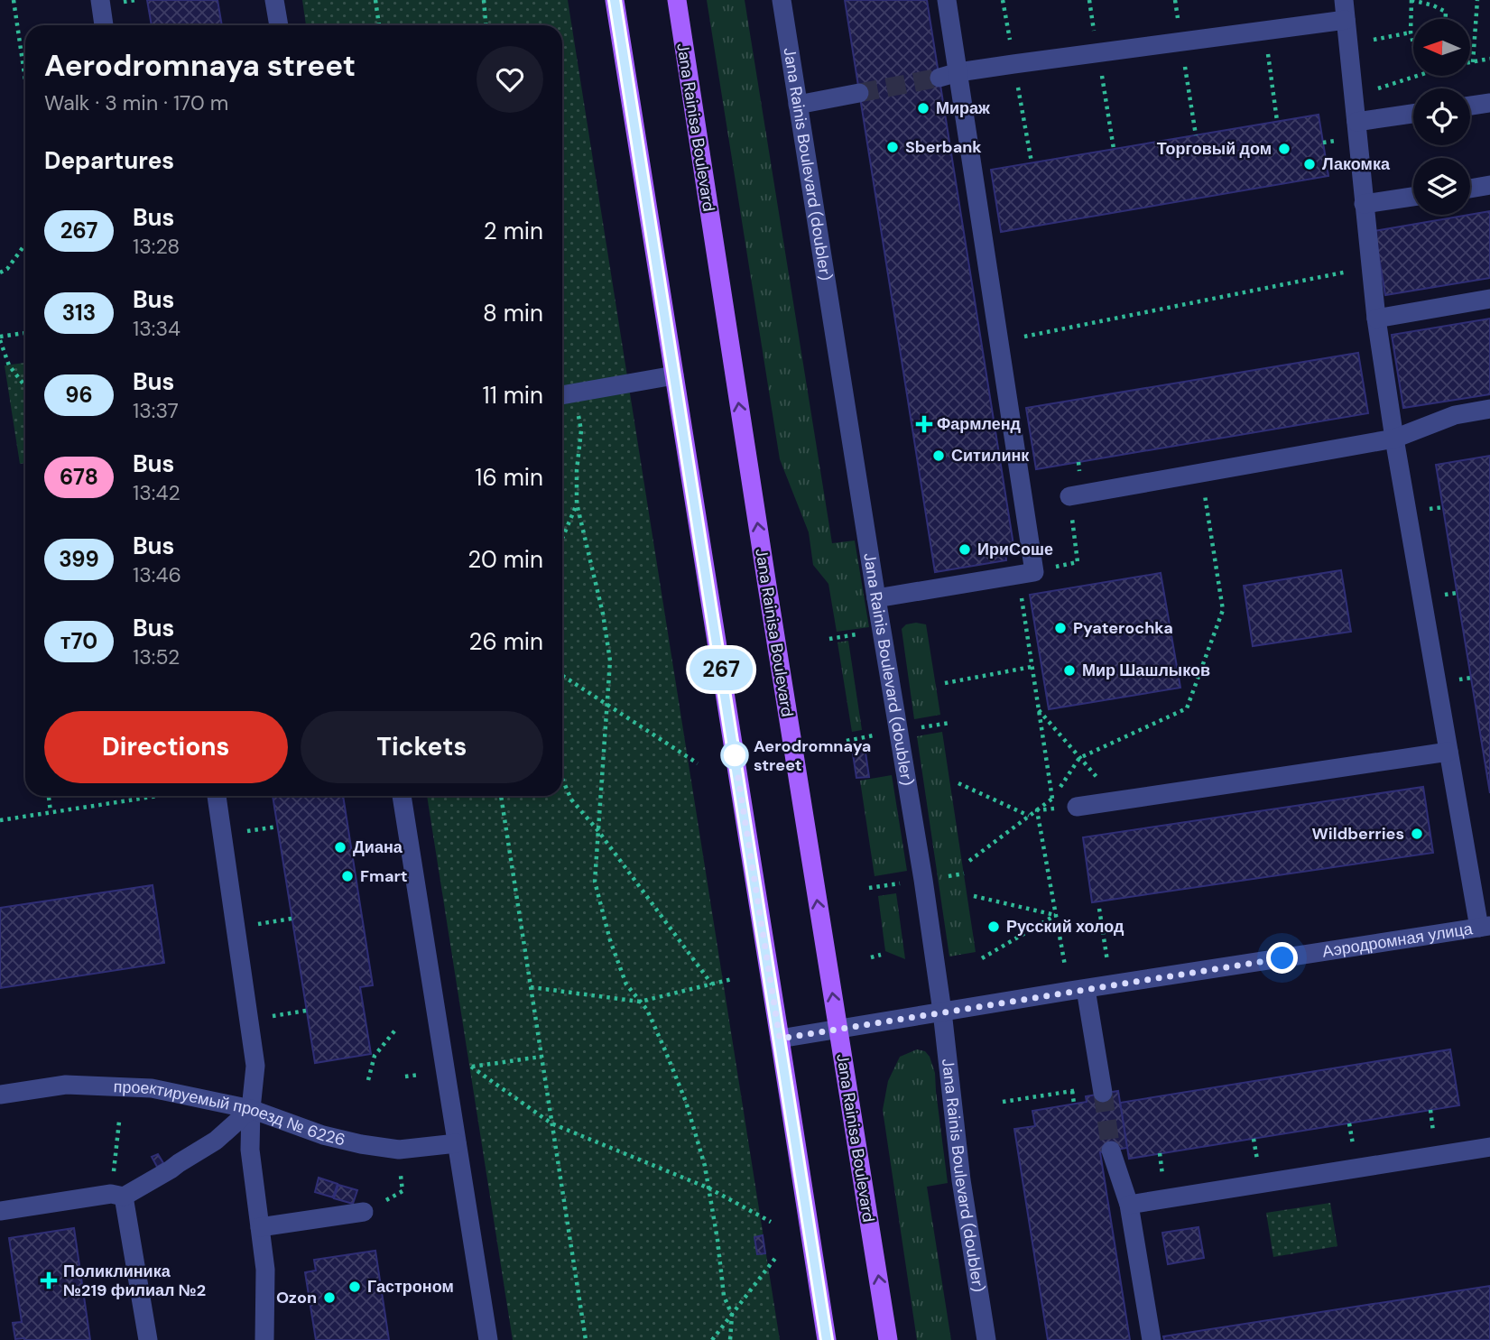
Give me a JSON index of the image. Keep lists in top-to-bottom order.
{
  "streets": {
    "main road": ["Jana Rainisa Boulevard"],
    "street": ["Jana Rainis Boulevard (doubler)", "Аэродромная улица", "проектируемый проезд № 6226"]
  },
  "crossings": [
    ["Jana Rainisa Boulevard", "Аэродромная улица"],
    ["Jana Rainis Boulevard (doubler)", "Аэродромная улица"]
  ],
  "places": {
    "other": [
      "Мираж",
      "Sberbank",
      "Торговый дом",
      "Лакомка",
      "Ситилинк",
      "ИриСоше",
      "Pyaterochka",
      "Мир Шашлыков",
      "Aerodromnaya street",
      "Wildberries",
      "Диана",
      "Fmart",
      "Русский холод",
      "Гастроном",
      "Ozon"
    ],
    "health": ["Фармленд", "Поликлиника №219 филиал №2"]
  },
  "lines": ["bus line 267"],
  "north": "left",
  "page": {
    "on_map": "267",
    "heading": [
      ["Aerodromnaya street", "Walk · 3 min · 170 m"],
      "Departures"
    ],
    "list": [
      {
        "mark": "267",
        "name": "Bus",
        "note": "13:28",
        "value": "2 min"
      },
      {
        "mark": "313",
        "name": "Bus",
        "note": "13:34",
        "value": "8 min"
      },
      {
        "mark": "96",
        "name": "Bus",
        "note": "13:37",
        "value": "11 min"
      },
      {
        "mark": "678",
        "name": "Bus",
        "note": "13:42",
        "value": "16 min"
      },
      {
        "mark": "399",
        "name": "Bus",
        "note": "13:46",
        "value": "20 min"
      },
      {
        "mark": "т70",
        "name": "Bus",
        "note": "13:52",
        "value": "26 min"
      }
    ],
    "buttons": ["Directions", "Tickets"]
  }
}
